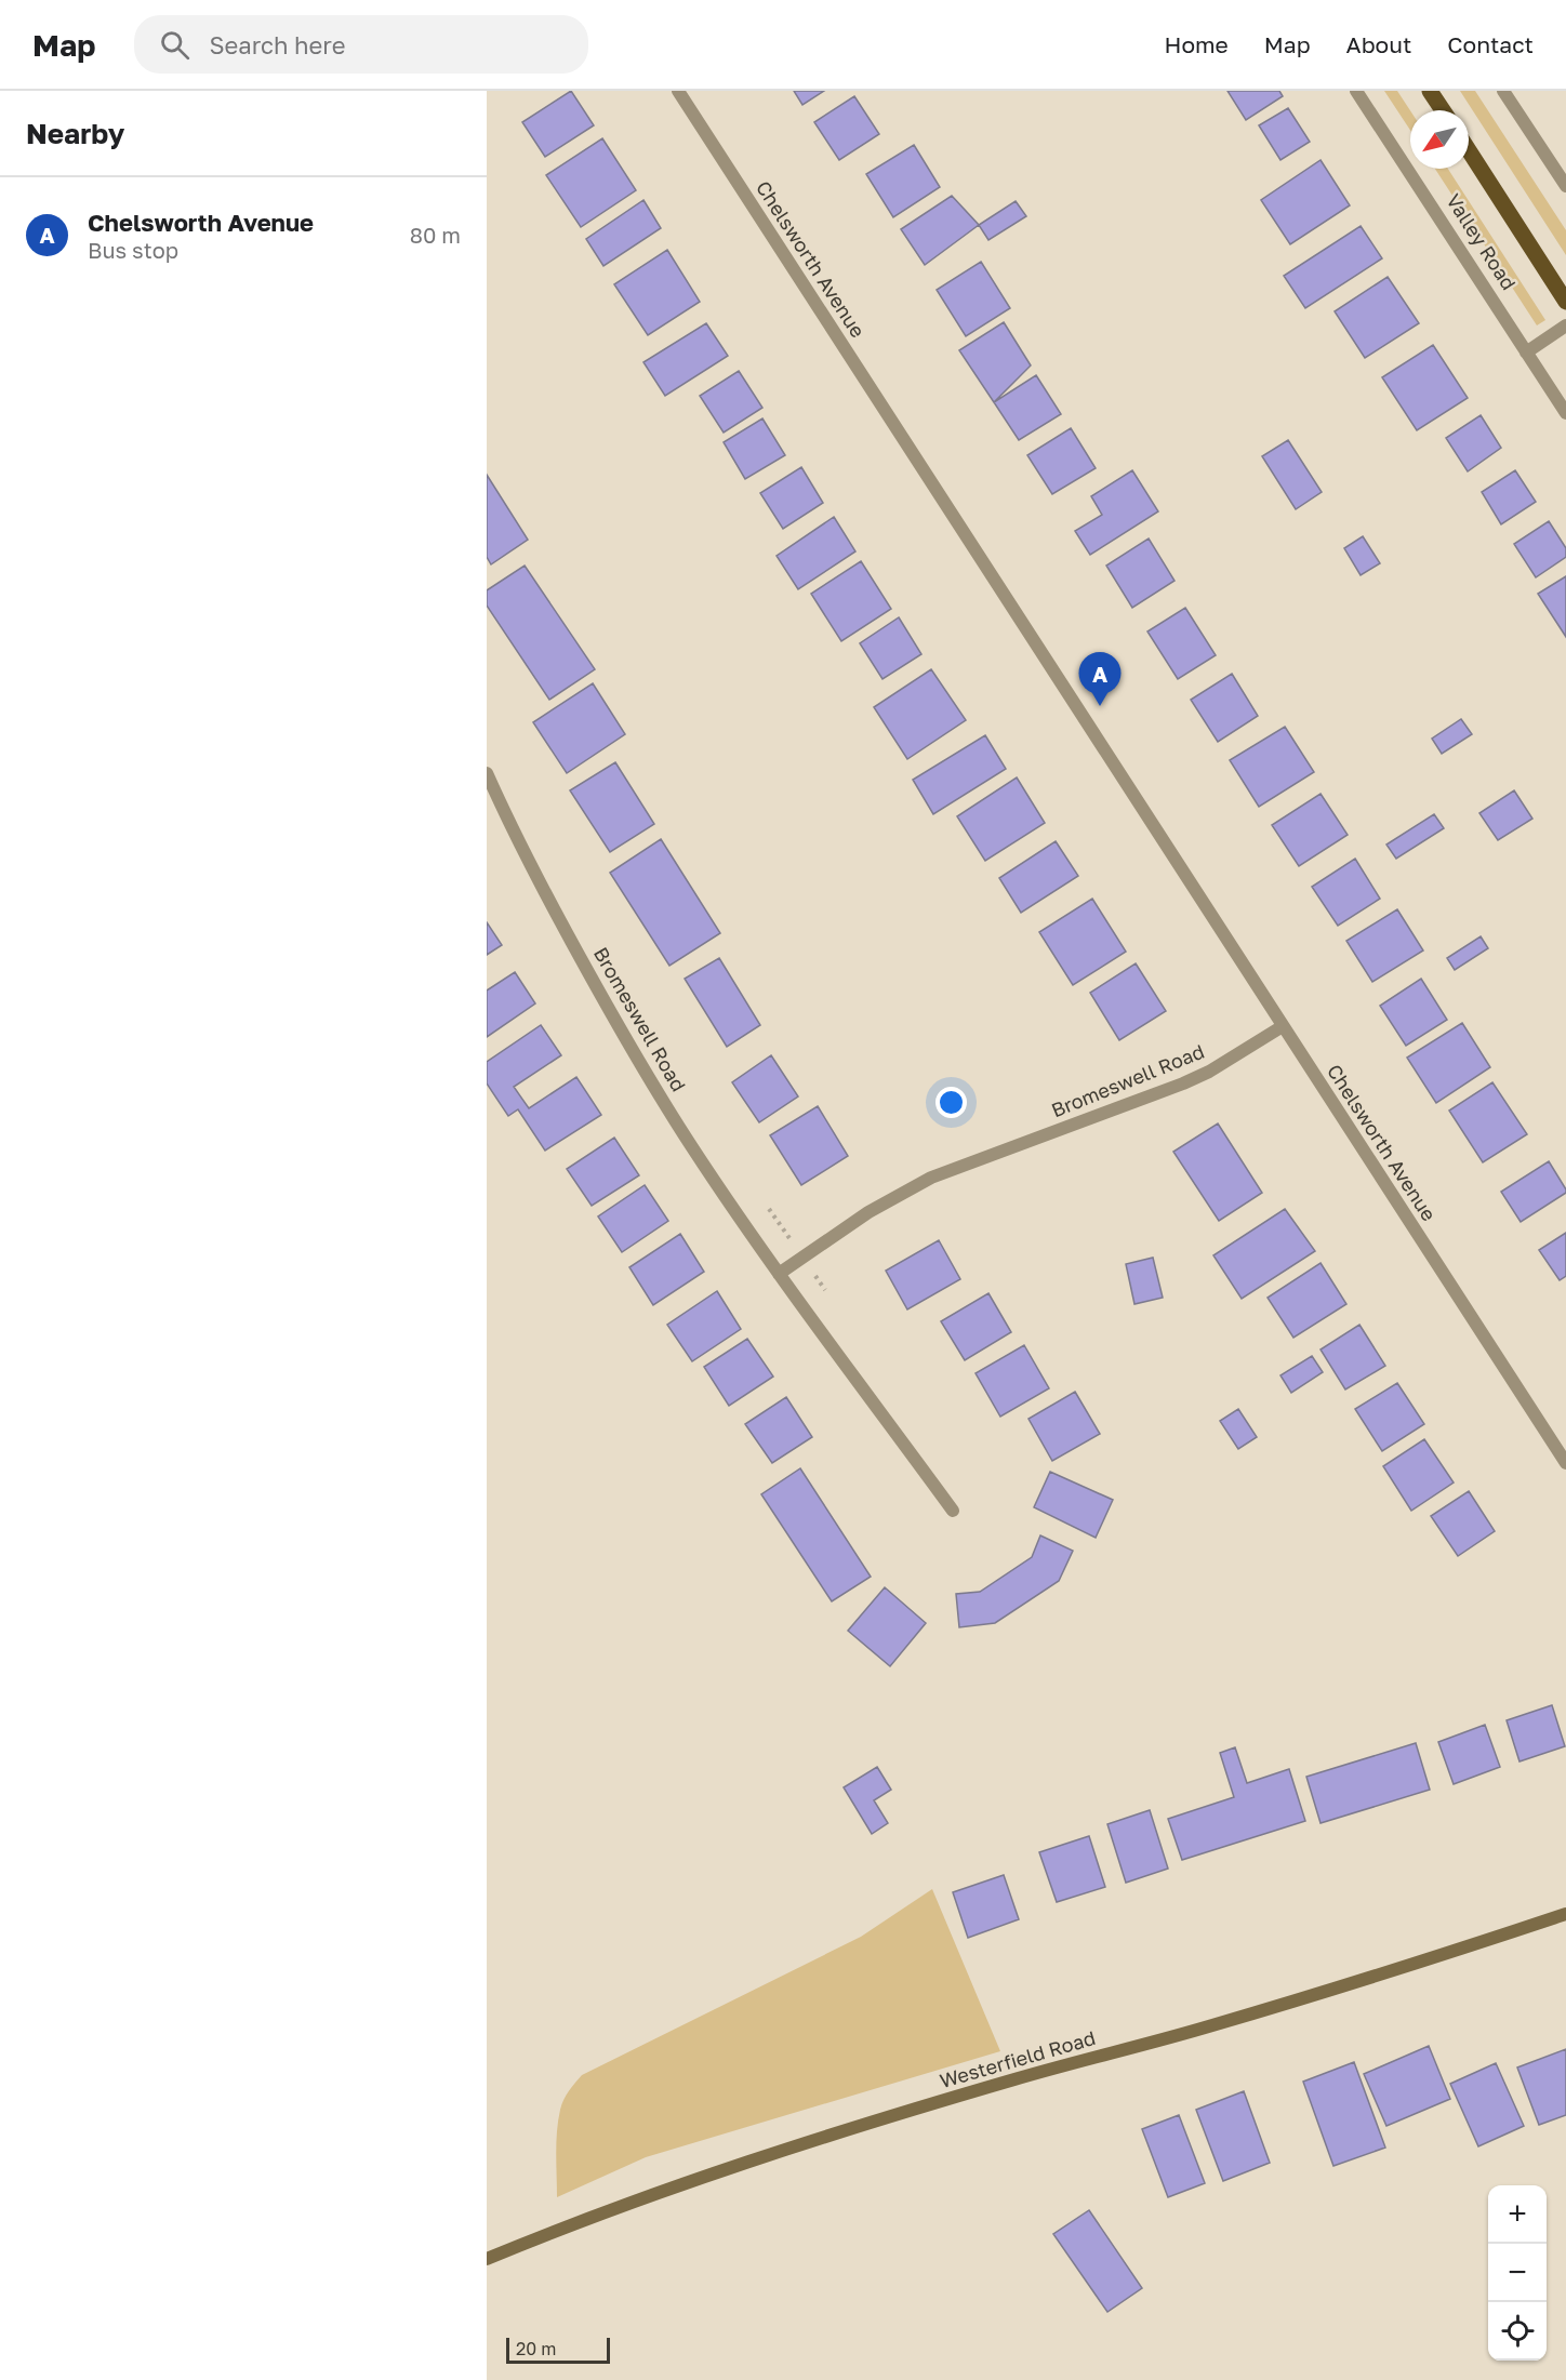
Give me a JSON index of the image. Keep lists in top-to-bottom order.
{
  "streets": {
    "main road": ["Valley Road", "Westerfield Road"],
    "street": ["Chelsworth Avenue", "Bromeswell Road"]
  },
  "crossings": [
    ["Chelsworth Avenue", "Bromeswell Road"]
  ],
  "scale_bar": "20 m",
  "north": "bottom left",
  "page": {
    "header": "Map",
    "search": "Search here",
    "nav": [
      "Home",
      "Map",
      "About",
      "Contact"
    ],
    "heading": "Nearby",
    "list": [
      {
        "mark": "A",
        "name": "Chelsworth Avenue",
        "note": "Bus stop",
        "value": "80 m"
      }
    ],
    "pins": "A",
    "map_buttons": ["+", "−"],
    "scale": "20 m"
  }
}
